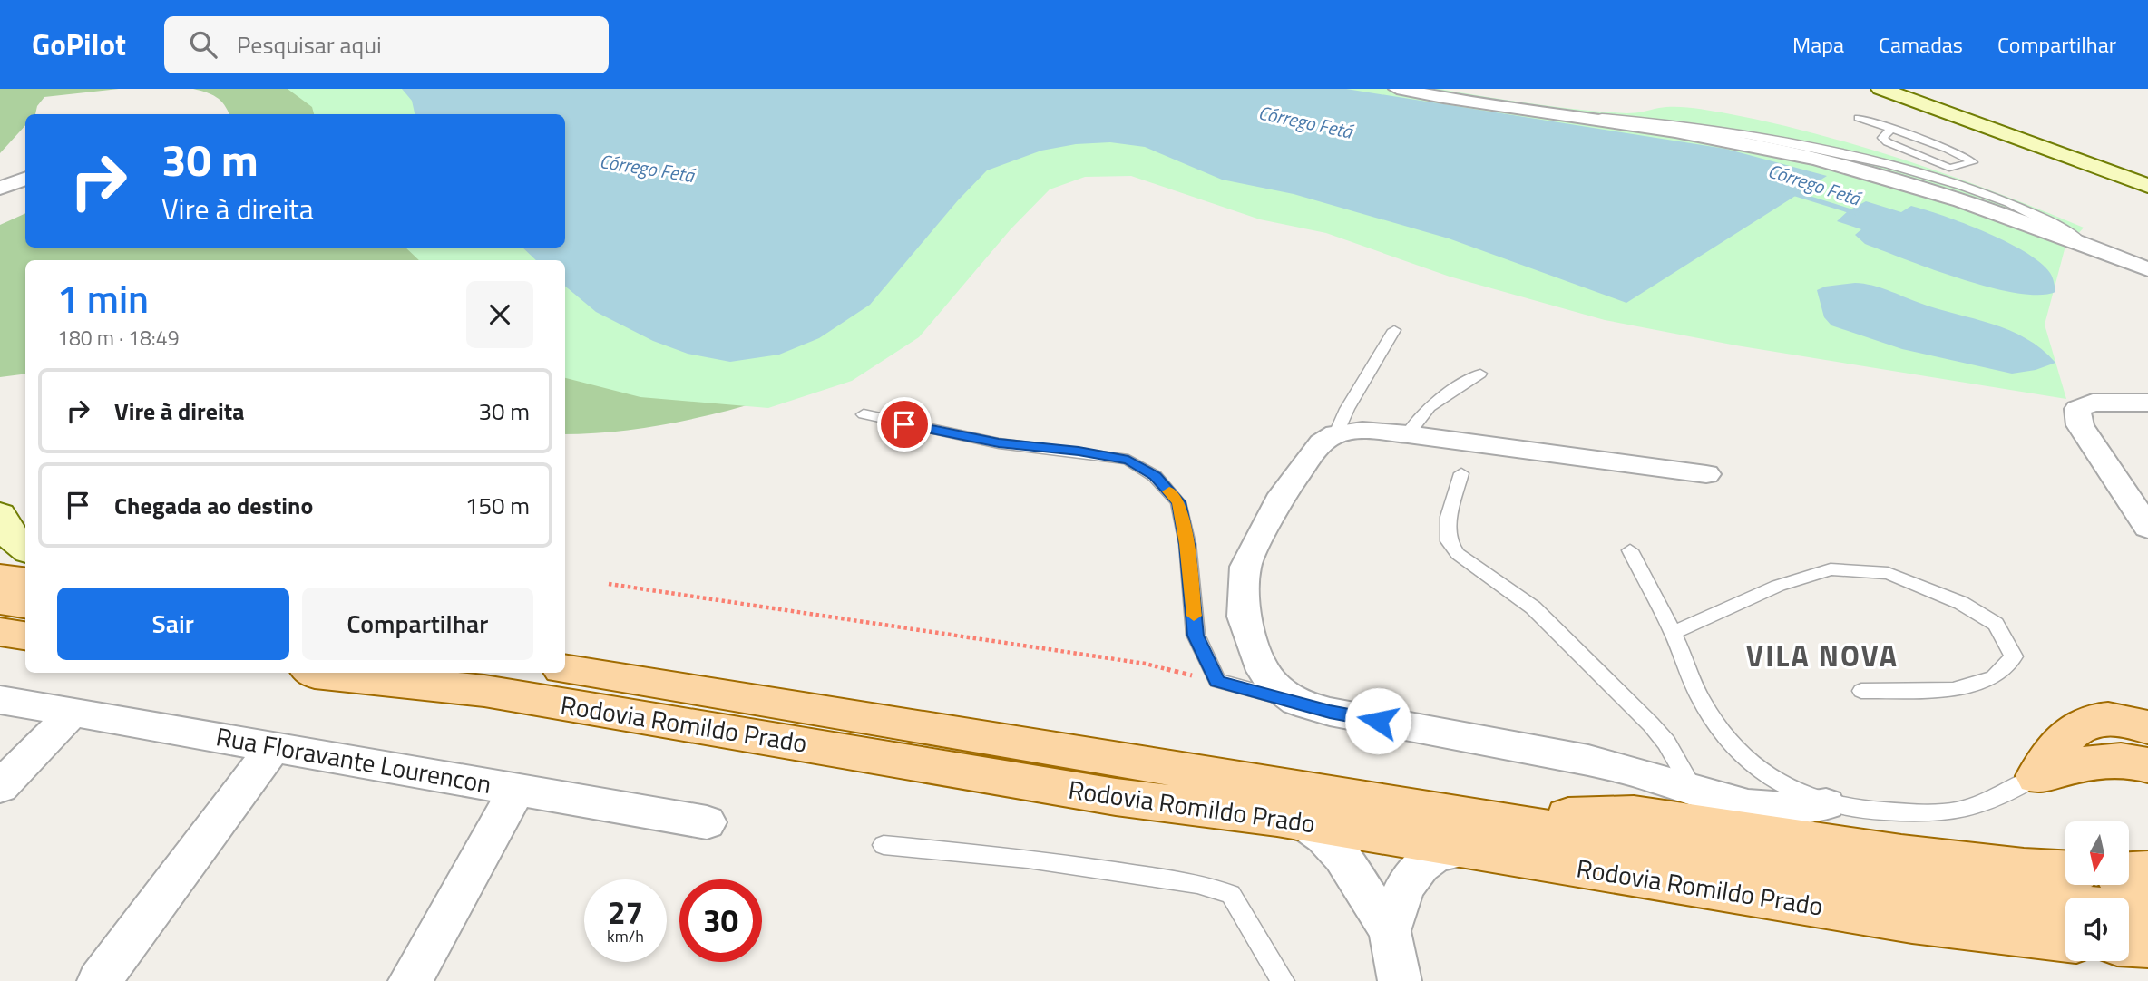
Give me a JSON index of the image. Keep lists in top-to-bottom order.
{
  "streets": {
    "main road": ["Rodovia Romildo Prado"],
    "street": ["Rua Floravante Lourencon"]
  },
  "districts": ["VILA NOVA"],
  "water": ["Córrego Fetá"],
  "north": "bottom",
  "page": {
    "header": "GoPilot",
    "search": "Pesquisar aqui",
    "nav": ["Mapa", "Camadas", "Compartilhar"],
    "turn": ["30 m", "Vire à direita"],
    "heading": ["1 min", "180 m · 18:49"],
    "list": [
      {
        "name": "Vire à direita",
        "value": "30 m"
      },
      {
        "name": "Chegada ao destino",
        "value": "150 m"
      }
    ],
    "buttons": ["Sair", "Compartilhar"],
    "speed": "27 km/h",
    "limit": "30"
  }
}
